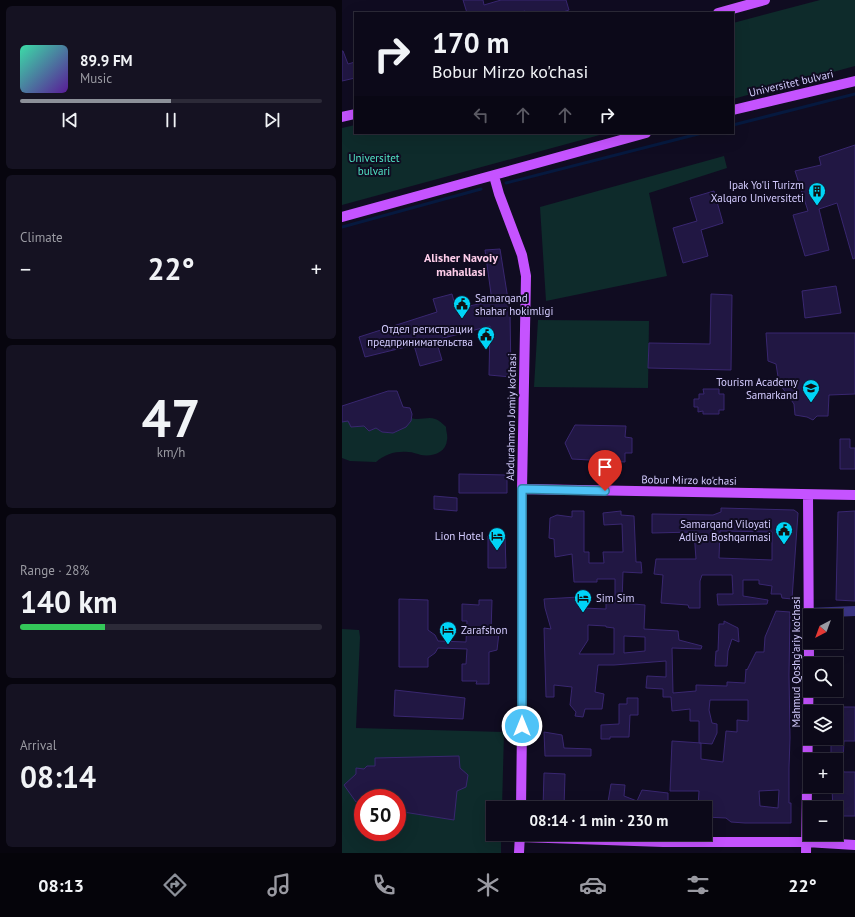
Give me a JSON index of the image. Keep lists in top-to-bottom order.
{
  "streets": {
    "main road": [
      "Universitet bulvari",
      "Abdurahmon Jomiy ko'chasi",
      "Bobur Mirzo ko'chasi",
      "Mahmud Qoshg'ariy ko'chasi"
    ]
  },
  "crossings": [
    ["Abdurahmon Jomiy ko'chasi", "Bobur Mirzo ko'chasi"],
    ["Bobur Mirzo ko'chasi", "Mahmud Qoshg'ariy ko'chasi"]
  ],
  "districts": ["Alisher Navoiy mahallasi"],
  "parks": ["Universitet bulvari"],
  "places": {
    "building": ["Ipak Yo'li Turizm Xalqaro Universiteti"],
    "public building": ["Samarqand shahar hokimligi", "Отдел регистрации предпринимательства", "Samarqand Viloyati Adliya Boshqarmasi"],
    "school or university": ["Tourism Academy Samarkand"],
    "hotel": ["Lion Hotel", "Sim Sim", "Zarafshon"]
  },
  "north": "bottom left",
  "page": {
    "turn": ["170 m", "Bobur Mirzo ko'chasi"],
    "song": ["89.9 FM", "Music"],
    "tile": [
      "Climate",
      ["47", "km/h"],
      ["Range · 28%", "140 km"],
      ["Arrival", "08:14"]
    ],
    "heat": ["−", "22°", "+"],
    "map_buttons": ["+", "−"],
    "limit": "50",
    "trip": "08:14 · 1 min · 230 m",
    "tabs": ["08:13", "22°"]
  }
}
